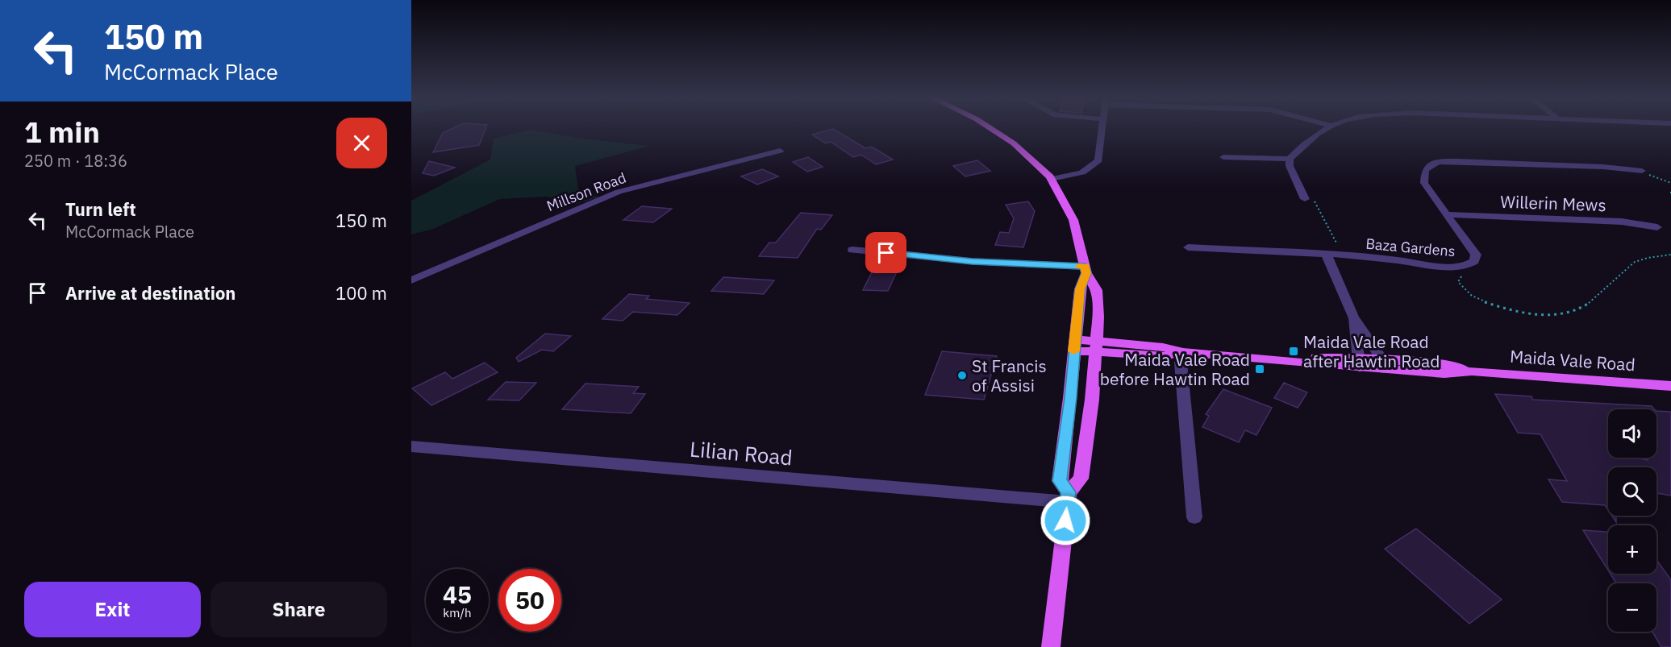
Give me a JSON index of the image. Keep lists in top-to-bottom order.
{
  "streets": {
    "main road": ["Maida Vale Road"],
    "street": [
      "Millson Road",
      "Willerin Mews",
      "Baza Gardens",
      "Lilian Road"
    ]
  },
  "crossings": [
    ["Willerin Mews", "Baza Gardens"]
  ],
  "places": {
    "transit": ["Maida Vale Road after Hawtin Road", "Maida Vale Road before Hawtin Road"],
    "other": ["St Francis of Assisi"]
  },
  "page": {
    "turn": ["150 m", "McCormack Place"],
    "heading": ["1 min", "250 m · 18:36"],
    "list": [
      {
        "name": "Turn left",
        "note": "McCormack Place",
        "value": "150 m"
      },
      {
        "name": "Arrive at destination",
        "value": "100 m"
      }
    ],
    "map_buttons": ["+", "−"],
    "speed": "45 km/h",
    "limit": "50",
    "buttons": ["Exit", "Share"]
  }
}
